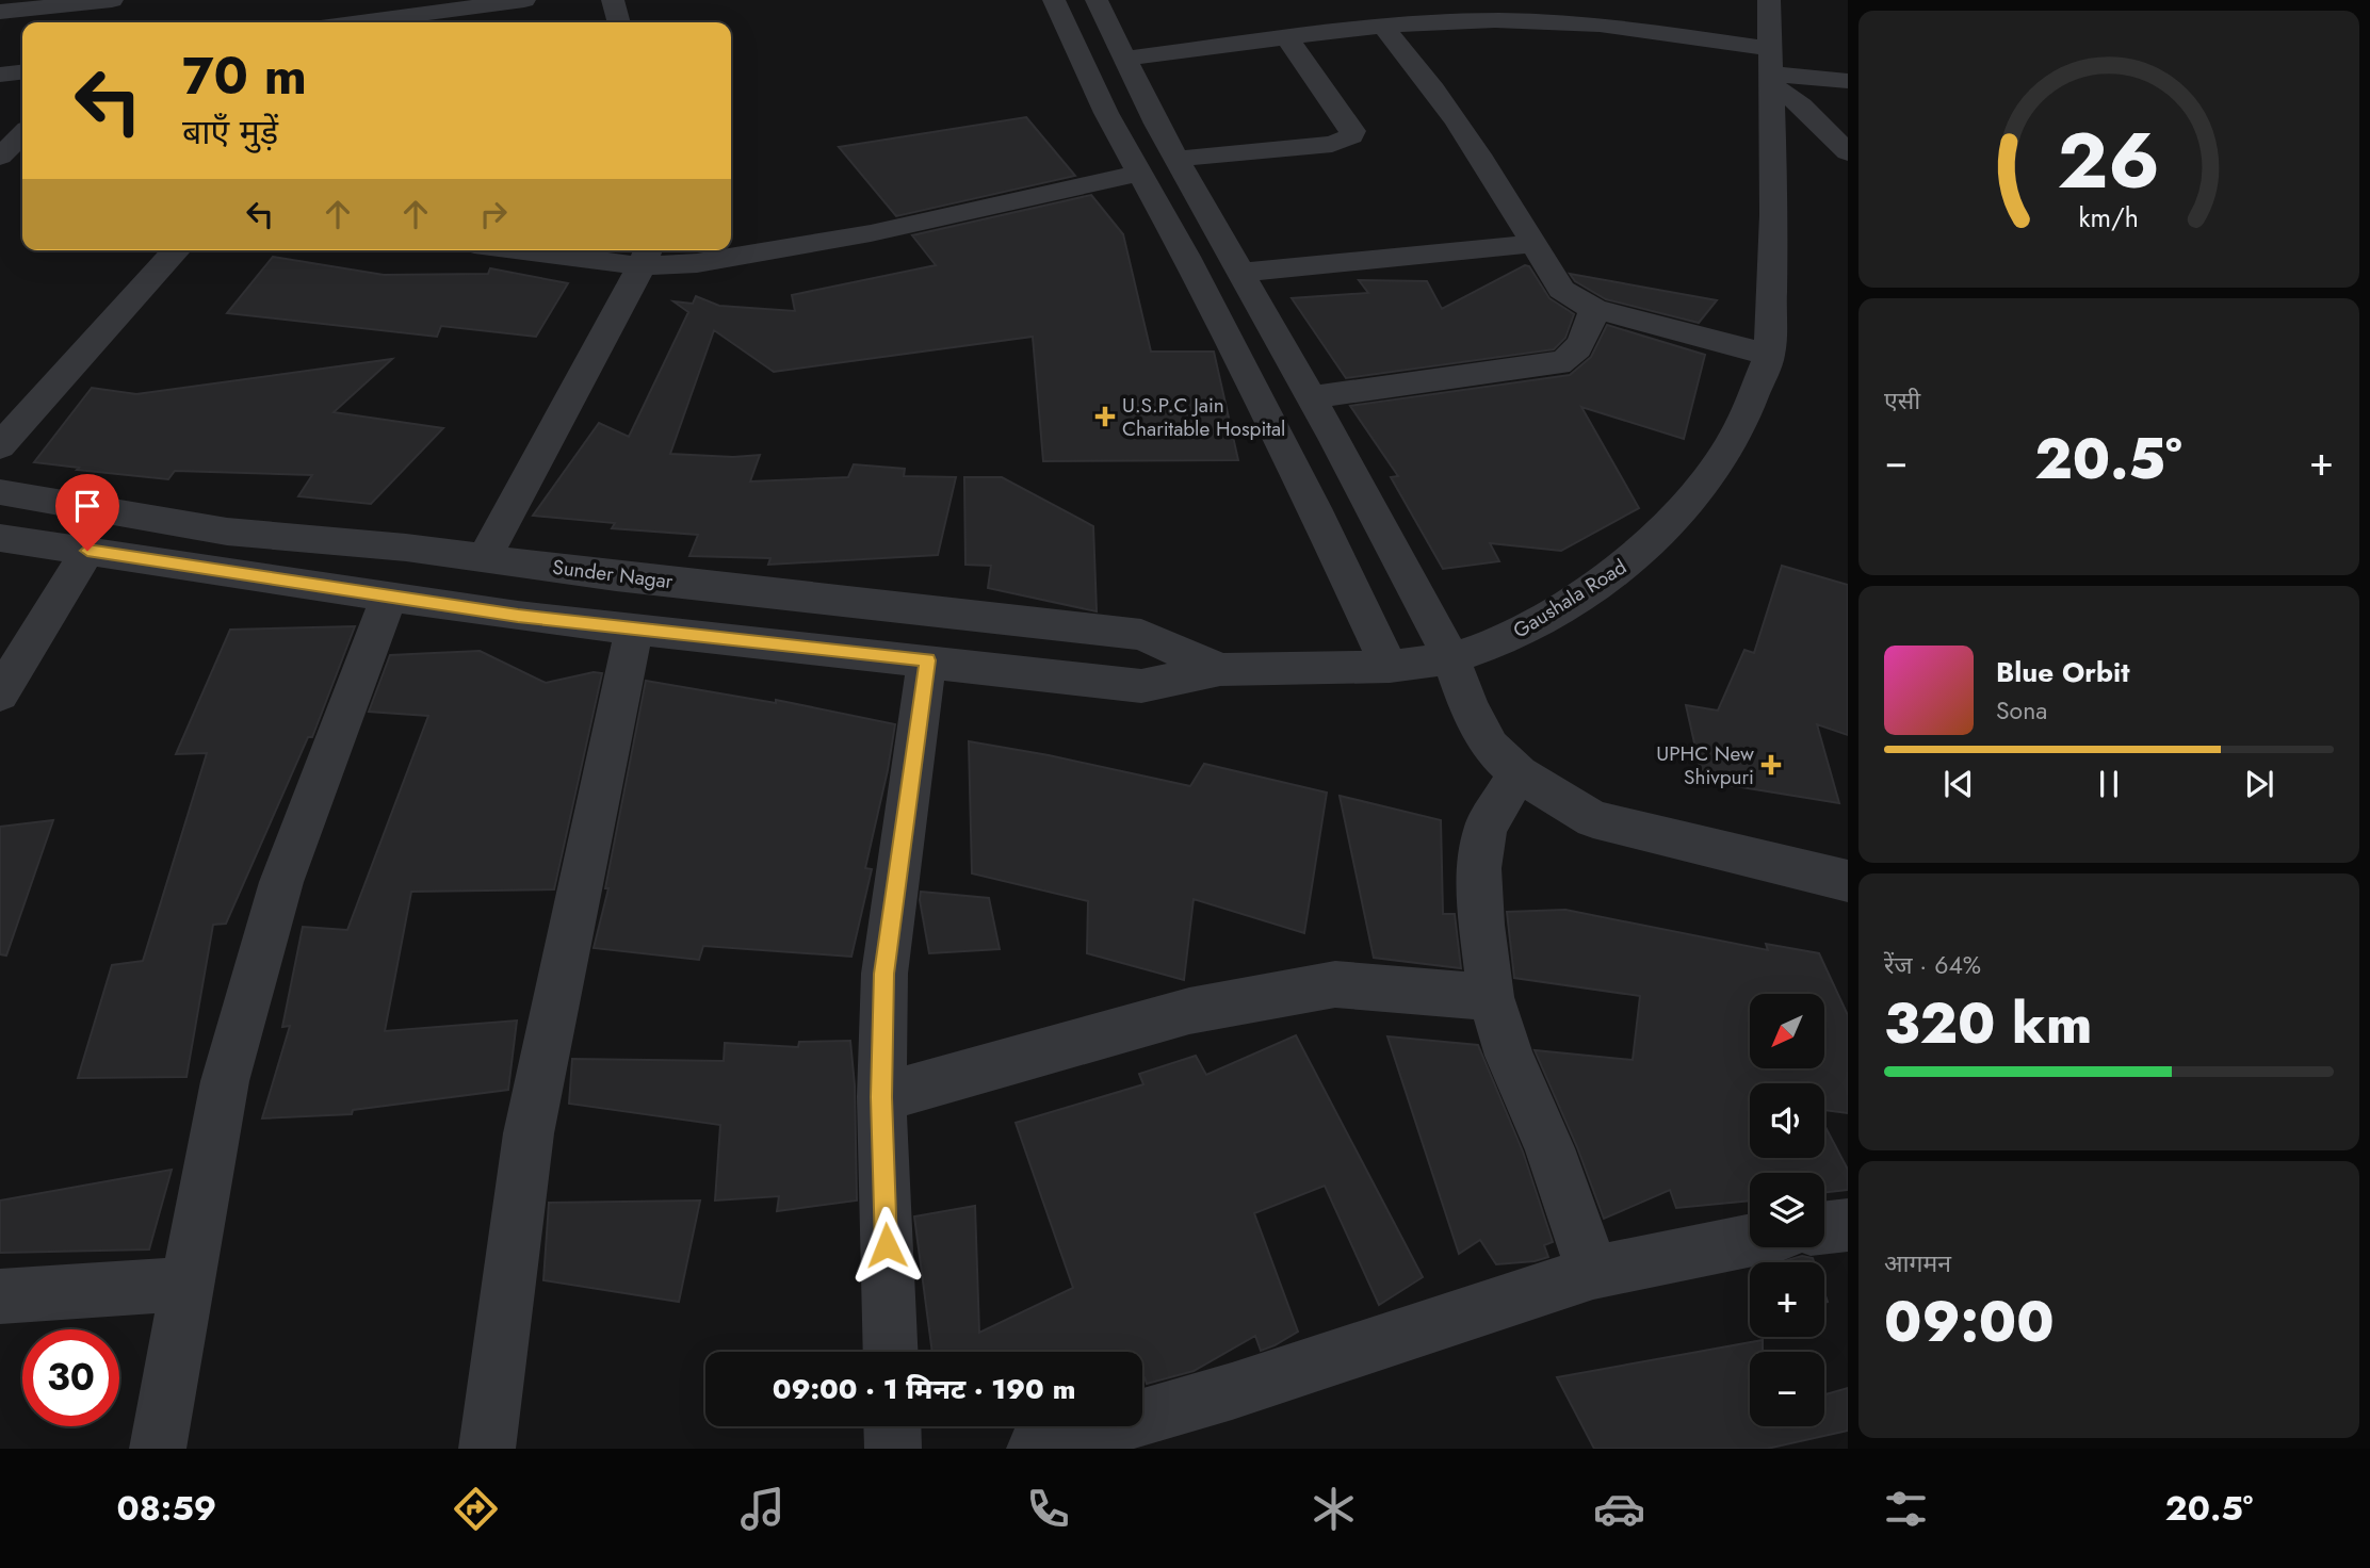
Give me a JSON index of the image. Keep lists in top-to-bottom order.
{
  "streets": {
    "street": ["Sunder Nagar", "Gaushala Road"]
  },
  "crossings": [
    ["Sunder Nagar", "Gaushala Road"]
  ],
  "places": {
    "health": ["U.S.P.C Jain Charitable Hospital", "UPHC New Shivpuri"]
  },
  "north": "bottom left",
  "page": {
    "turn": ["70 m", "बाएँ मुड़ें"],
    "tile": [
      "एसी",
      ["रेंज · 64%", "320 km"],
      ["आगमन", "09:00"]
    ],
    "heat": ["−", "20.5°", "+"],
    "song": ["Blue Orbit", "Sona"],
    "map_buttons": ["+", "−"],
    "limit": "30",
    "trip": "09:00 · 1 मिनट · 190 m",
    "tabs": ["08:59", "20.5°"],
    "gauge": ["26", "km/h"]
  }
}
